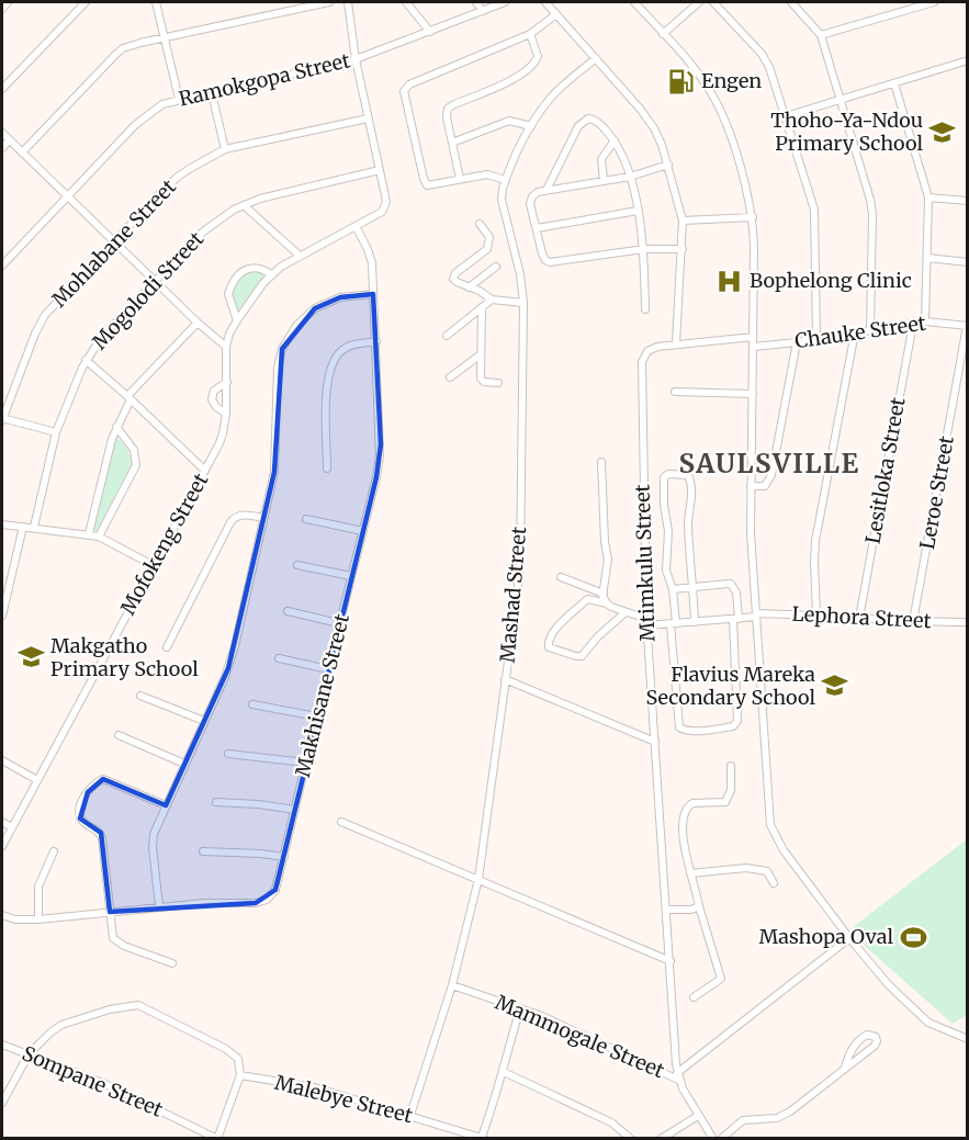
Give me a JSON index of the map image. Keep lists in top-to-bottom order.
{
  "streets": {
    "street": [
      "Ramokgopa Street",
      "Mohlabane Street",
      "Mogolodi Street",
      "Chauke Street",
      "Lesitloka Street",
      "Leroe Street",
      "Mofokeng Street",
      "Mtimkulu Street",
      "Mashad Street",
      "Lephora Street",
      "Makhisane Street",
      "Mammogale Street",
      "Sompane Street",
      "Malebye Street"
    ]
  },
  "crossings": [
    ["Mogolodi Street", "Mofokeng Street"],
    ["Chauke Street", "Lesitloka Street"],
    ["Chauke Street", "Leroe Street"],
    ["Lesitloka Street", "Lephora Street"],
    ["Leroe Street", "Lephora Street"],
    ["Mofokeng Street", "Makhisane Street"],
    ["Mtimkulu Street", "Lephora Street"],
    ["Mtimkulu Street", "Mammogale Street"],
    ["Mashad Street", "Mammogale Street"],
    ["Mashad Street", "Malebye Street"]
  ],
  "districts": ["SAULSVILLE"],
  "places": {
    "fuel station": ["Engen"],
    "school or university": ["Thoho-Ya-Ndou Primary School", "Makgatho Primary School", "Flavius Mareka Secondary School"],
    "hospital": ["Bophelong Clinic"],
    "sports": ["Mashopa Oval"]
  }
}
